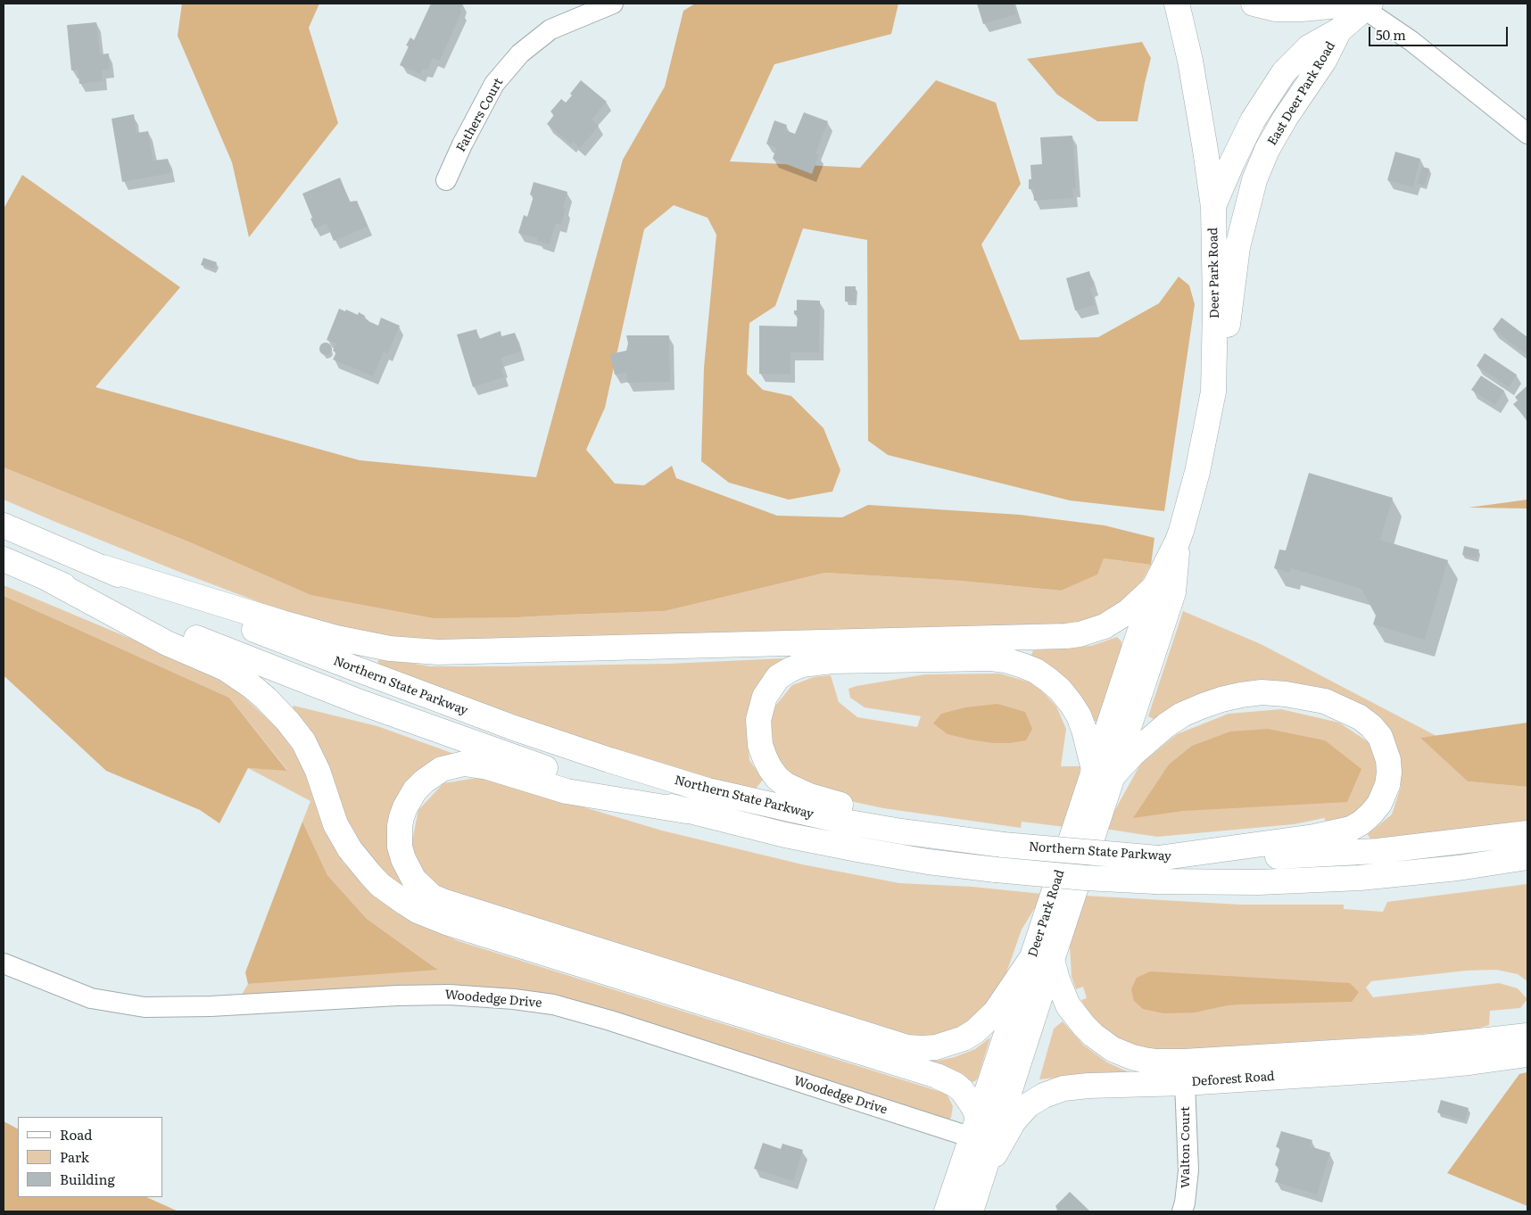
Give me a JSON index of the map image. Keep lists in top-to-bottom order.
{
  "streets": {
    "main road": [
      "East Deer Park Road",
      "Deer Park Road",
      "Northern State Parkway",
      "Deforest Road"
    ],
    "street": ["Fathers Court", "Woodedge Drive", "Walton Court"]
  },
  "crossings": [
    ["East Deer Park Road", "Deer Park Road"],
    ["Deer Park Road", "Woodedge Drive"],
    ["Deer Park Road", "Deforest Road"],
    ["Deforest Road", "Walton Court"]
  ],
  "legend": ["Road", "Park", "Building"],
  "scale_bar": "50 m"
}
